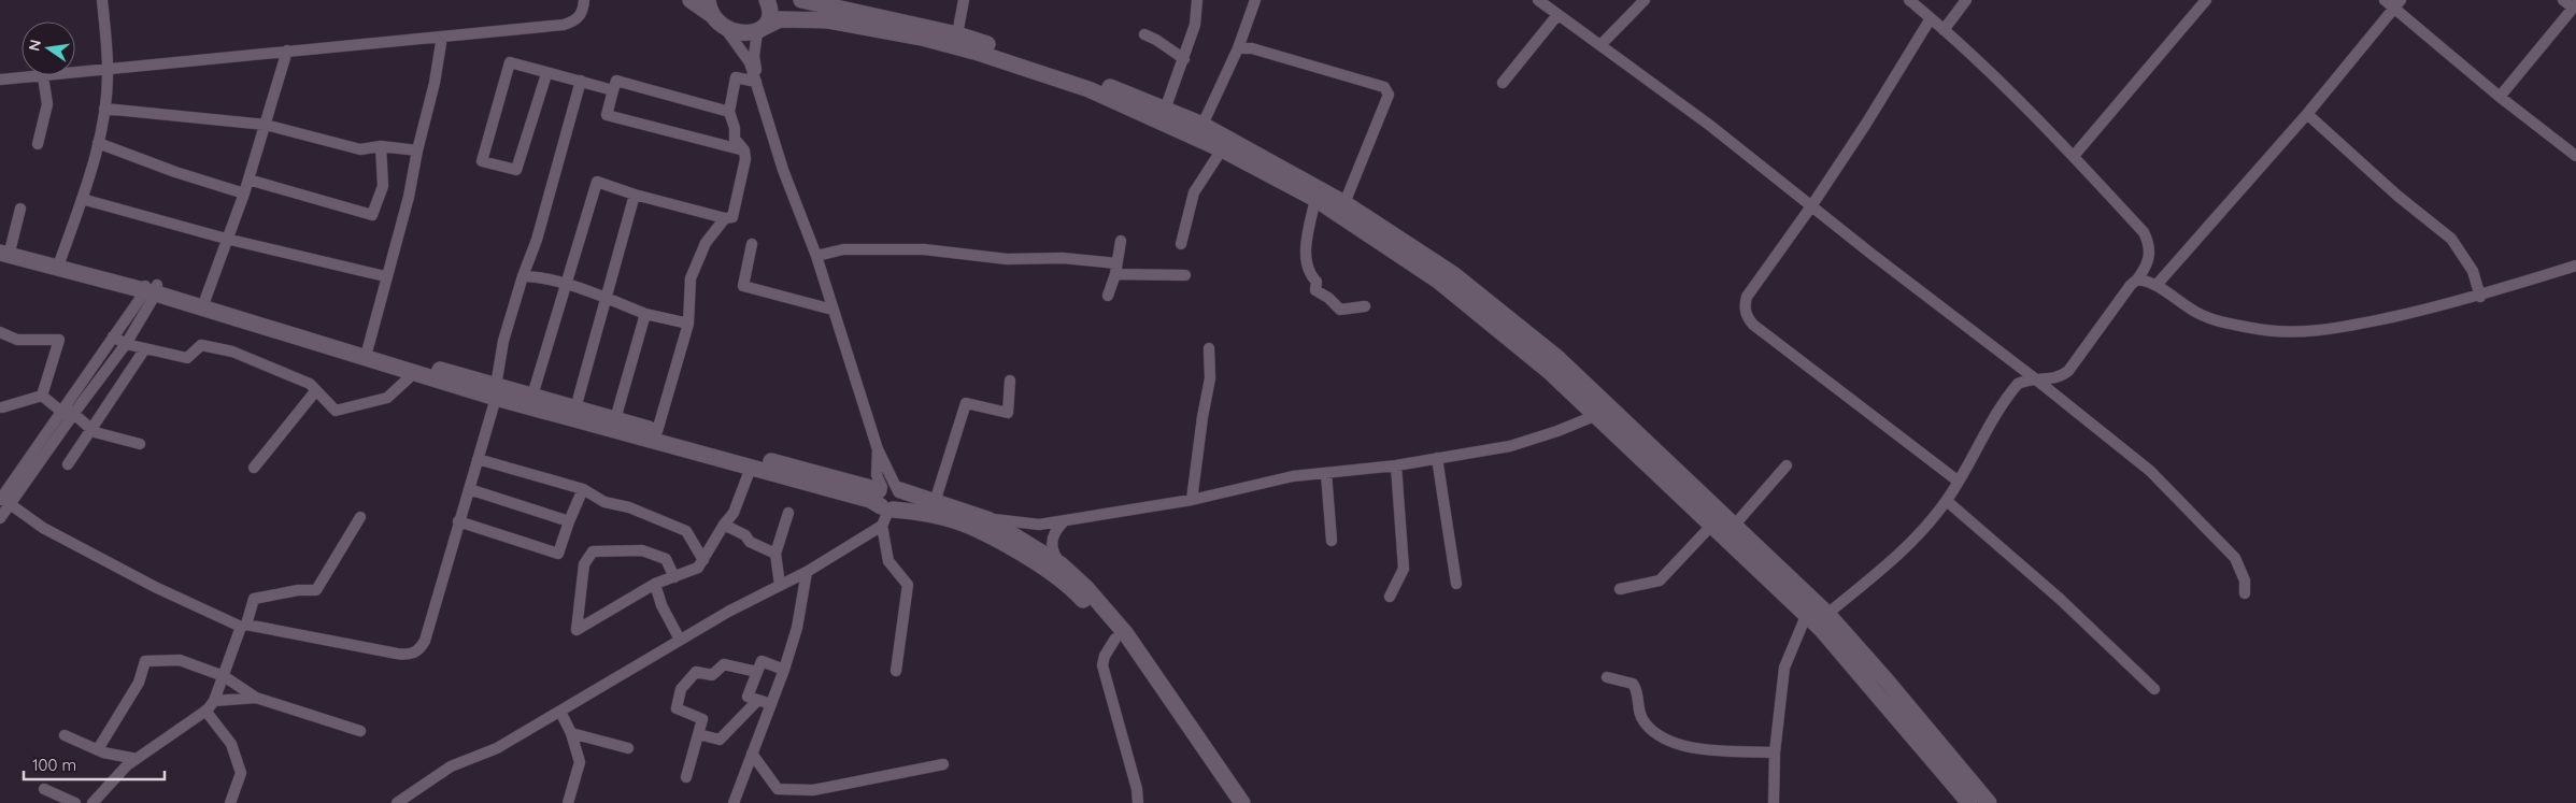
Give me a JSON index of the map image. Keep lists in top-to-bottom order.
{
  "scale_bar": "100 m",
  "north": "left"
}
